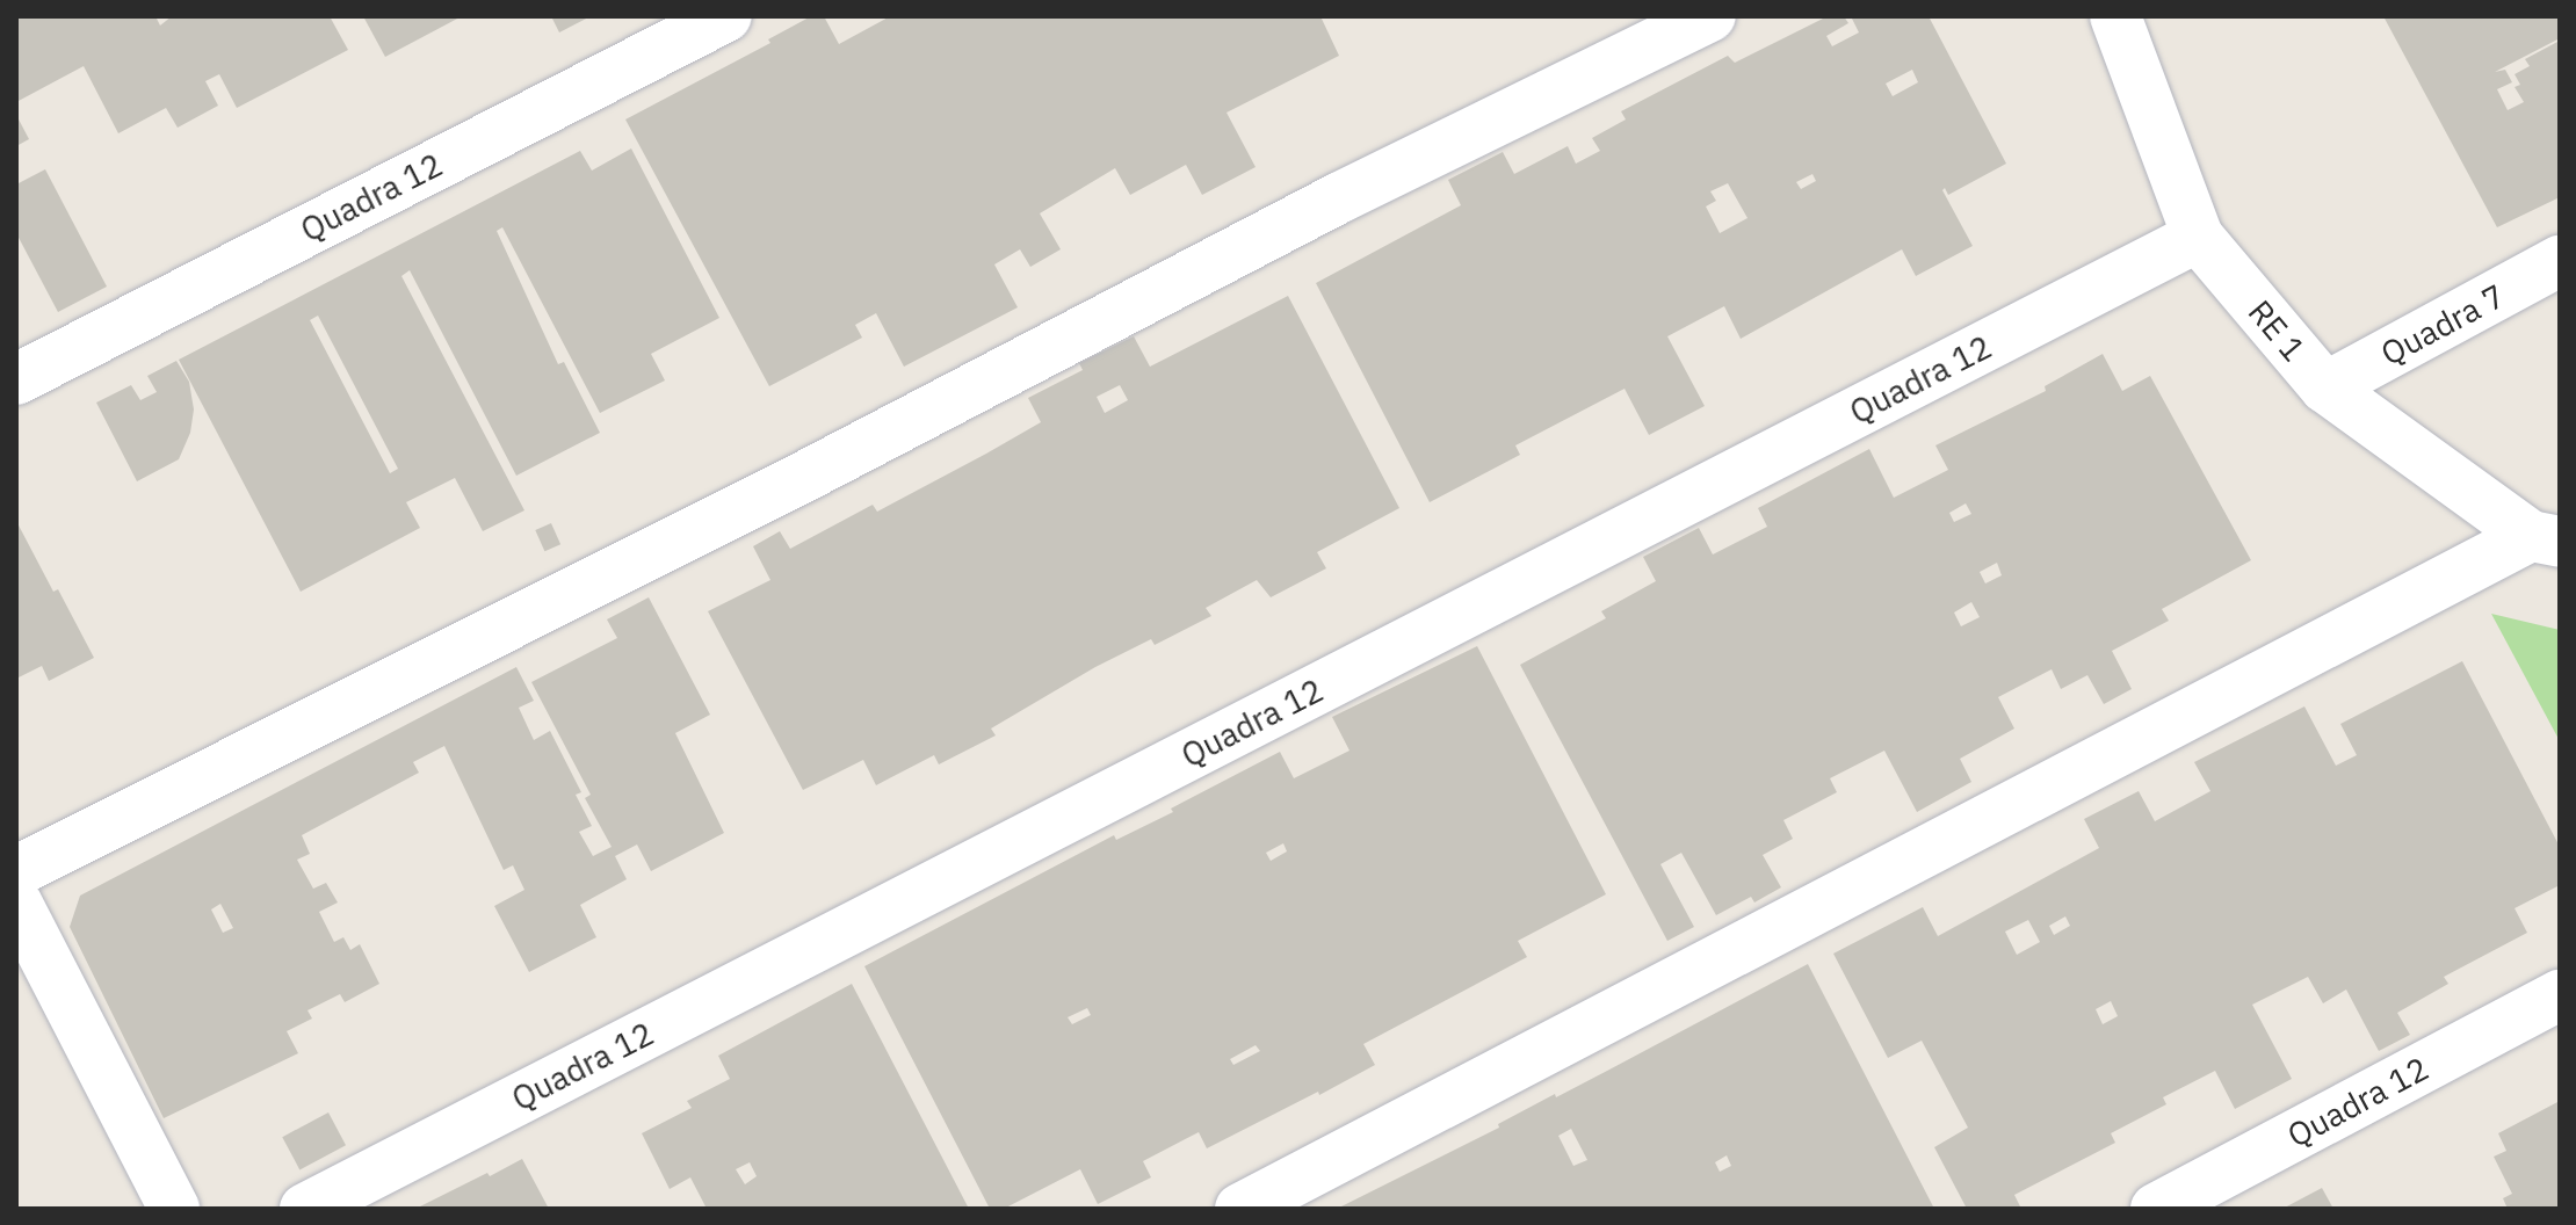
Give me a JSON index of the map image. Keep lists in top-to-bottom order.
{
  "streets": {
    "street": ["Quadra 12", "Quadra 7", "RE 1"]
  },
  "crossings": [
    ["Quadra 12", "RE 1"],
    ["Quadra 7", "RE 1"]
  ]
}
